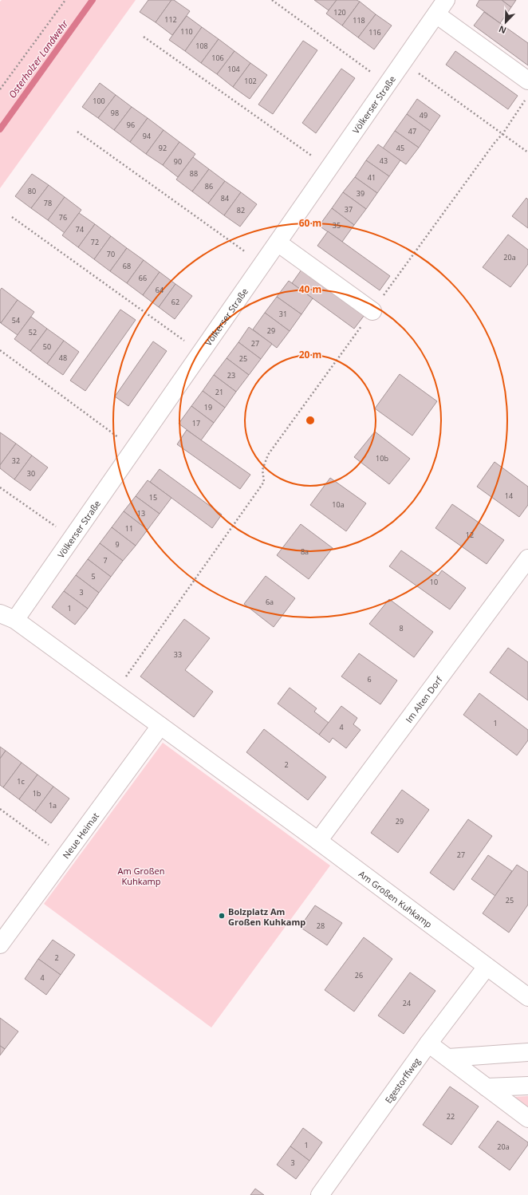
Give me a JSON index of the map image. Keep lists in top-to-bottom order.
{
  "streets": {
    "street": [
      "Völkerser Straße",
      "Im Alten Dorf",
      "Neue Heimat",
      "Am Großen Kuhkamp",
      "Egestorffweg"
    ]
  },
  "crossings": [
    ["Völkerser Straße", "Am Großen Kuhkamp"],
    ["Im Alten Dorf", "Am Großen Kuhkamp"],
    ["Neue Heimat", "Am Großen Kuhkamp"],
    ["Am Großen Kuhkamp", "Egestorffweg"]
  ],
  "water": ["Osterholzer Landwehr"],
  "parks": ["Am Großen Kuhkamp"],
  "places": ["Bolzplatz Am Großen Kuhkamp"],
  "house_numbers": [
    "120",
    "112",
    "118",
    "110",
    "116",
    "108",
    "106",
    "104",
    "102",
    "100",
    "98",
    "49",
    "96",
    "47",
    "94",
    "92",
    "45",
    "43",
    "90",
    "88",
    "41",
    "86",
    "80",
    "39",
    "84",
    "78",
    "37",
    "82",
    "76",
    "35",
    "74",
    "72",
    "70",
    "20a",
    "68",
    "66",
    "64",
    "62",
    "31",
    "54",
    "29",
    "52",
    "27",
    "50",
    "48",
    "25",
    "23",
    "21",
    "19",
    "17",
    "10b",
    "32",
    "30",
    "14",
    "15",
    "10a",
    "13",
    "11",
    "12",
    "9",
    "8a",
    "7",
    "5",
    "10",
    "3",
    "6a",
    "1",
    "8",
    "33",
    "6",
    "1",
    "4",
    "2",
    "1c",
    "1b",
    "1a",
    "29",
    "27",
    "25",
    "28",
    "2",
    "26",
    "4",
    "24",
    "22",
    "1",
    "20a",
    "3"
  ],
  "north": "bottom left",
  "rings": ["60 m", "40 m", "20 m"]
}
